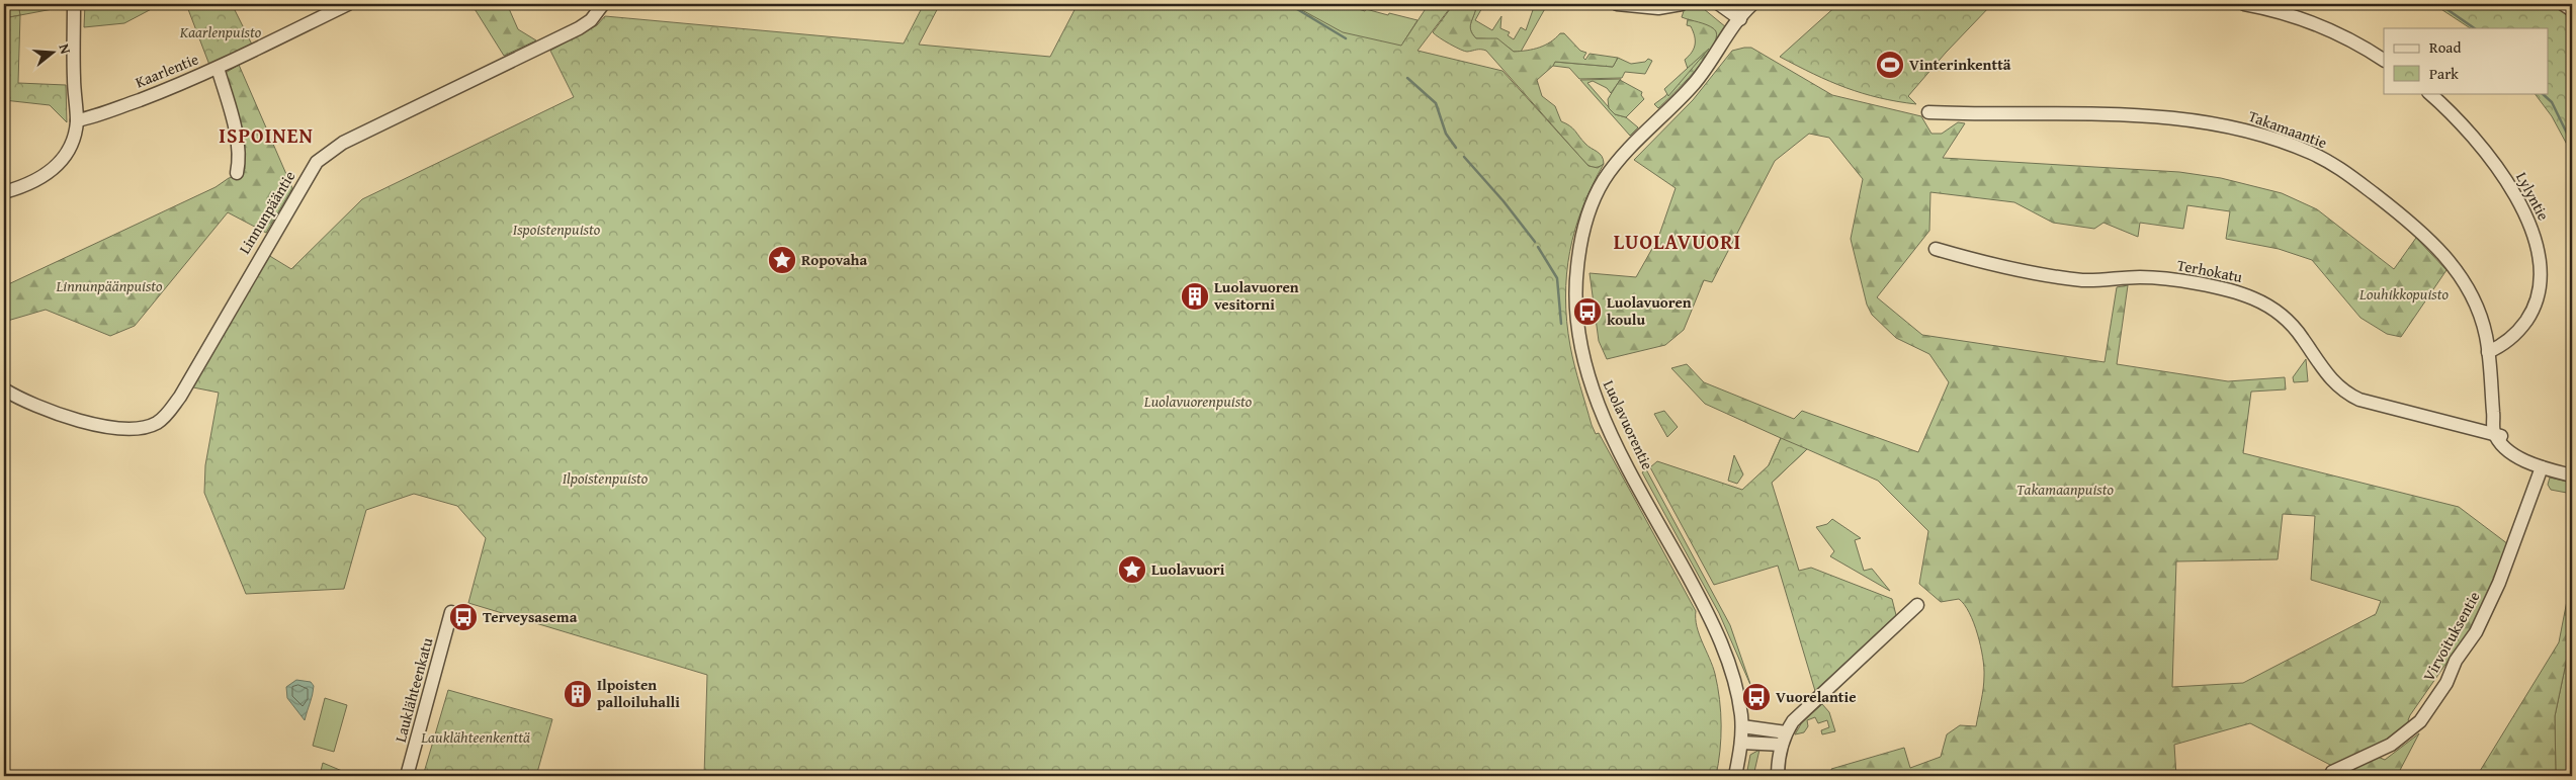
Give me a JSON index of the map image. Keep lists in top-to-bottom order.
{
  "streets": {
    "street": [
      "Kaarlentie",
      "Takamaantie",
      "Lylyntie",
      "Linnunpääntie",
      "Terhokatu",
      "Luolavuorentie",
      "Virvoituksentie",
      "Lauklähteenkatu"
    ]
  },
  "crossings": [
    ["Takamaantie", "Lylyntie"],
    ["Takamaantie", "Terhokatu"]
  ],
  "districts": ["ISPOINEN", "LUOLAVUORI"],
  "parks": [
    "Kaarlenpuisto",
    "Ispoistenpuisto",
    "Linnunpäänpuisto",
    "Louhikkopuisto",
    "Luolavuorenpuisto",
    "Ilpoistenpuisto",
    "Takamaanpuisto",
    "Lauklähteenkenttä"
  ],
  "places": {
    "sports": ["Vinterinkenttä"],
    "place": ["Ropovaha", "Luolavuori"],
    "building": ["Luolavuoren vesitorni", "Ilpoisten palloiluhalli"],
    "bus stop": ["Luolavuoren koulu", "Terveysasema", "Vuorelantie"]
  },
  "legend": ["Road", "Park"],
  "north": "right"
}
